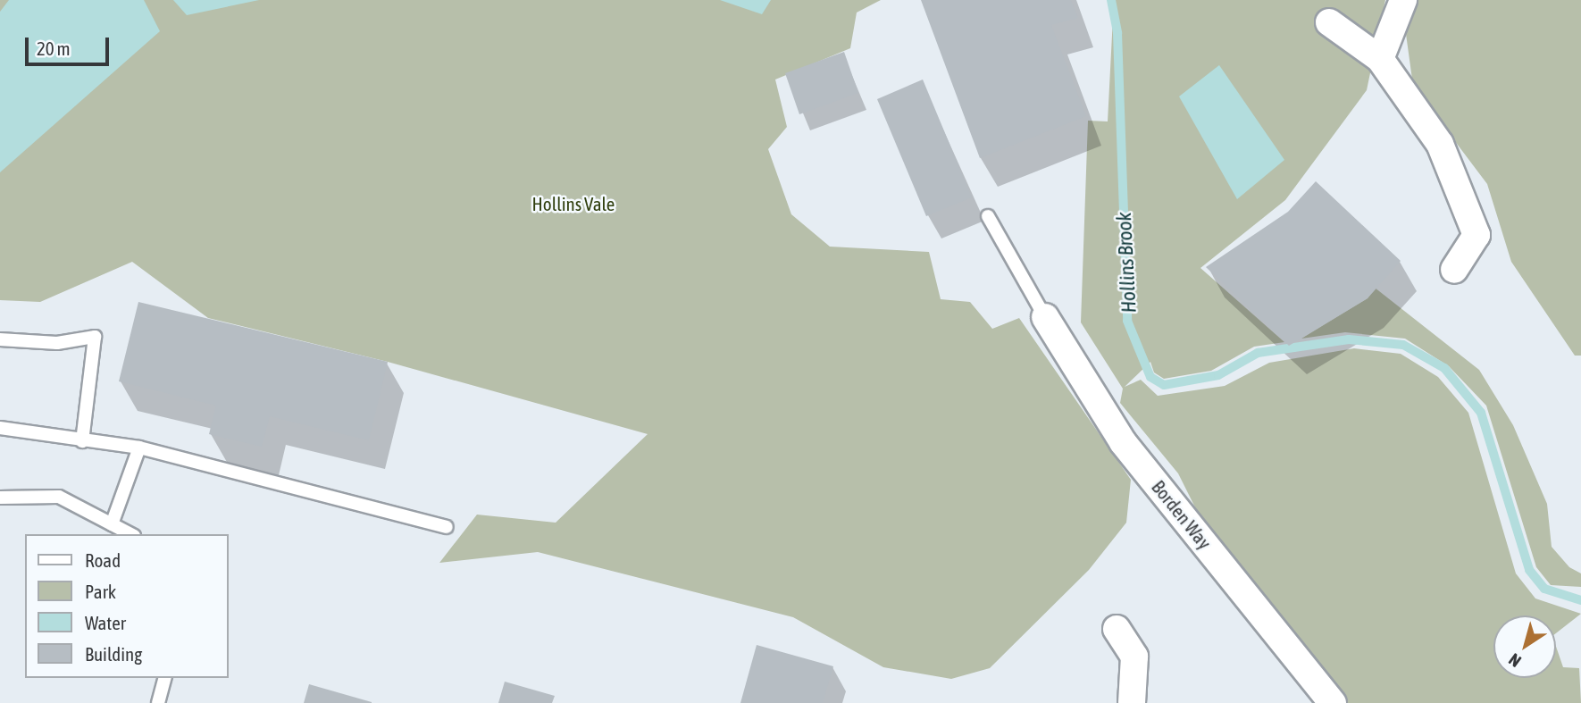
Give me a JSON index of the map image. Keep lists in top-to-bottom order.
{
  "streets": {
    "street": ["Borden Way"]
  },
  "water": ["Hollins Brook"],
  "parks": ["Hollins Vale"],
  "legend": [
    "Road",
    "Park",
    "Water",
    "Building"
  ],
  "scale_bar": "20 m",
  "north": "bottom left"
}
